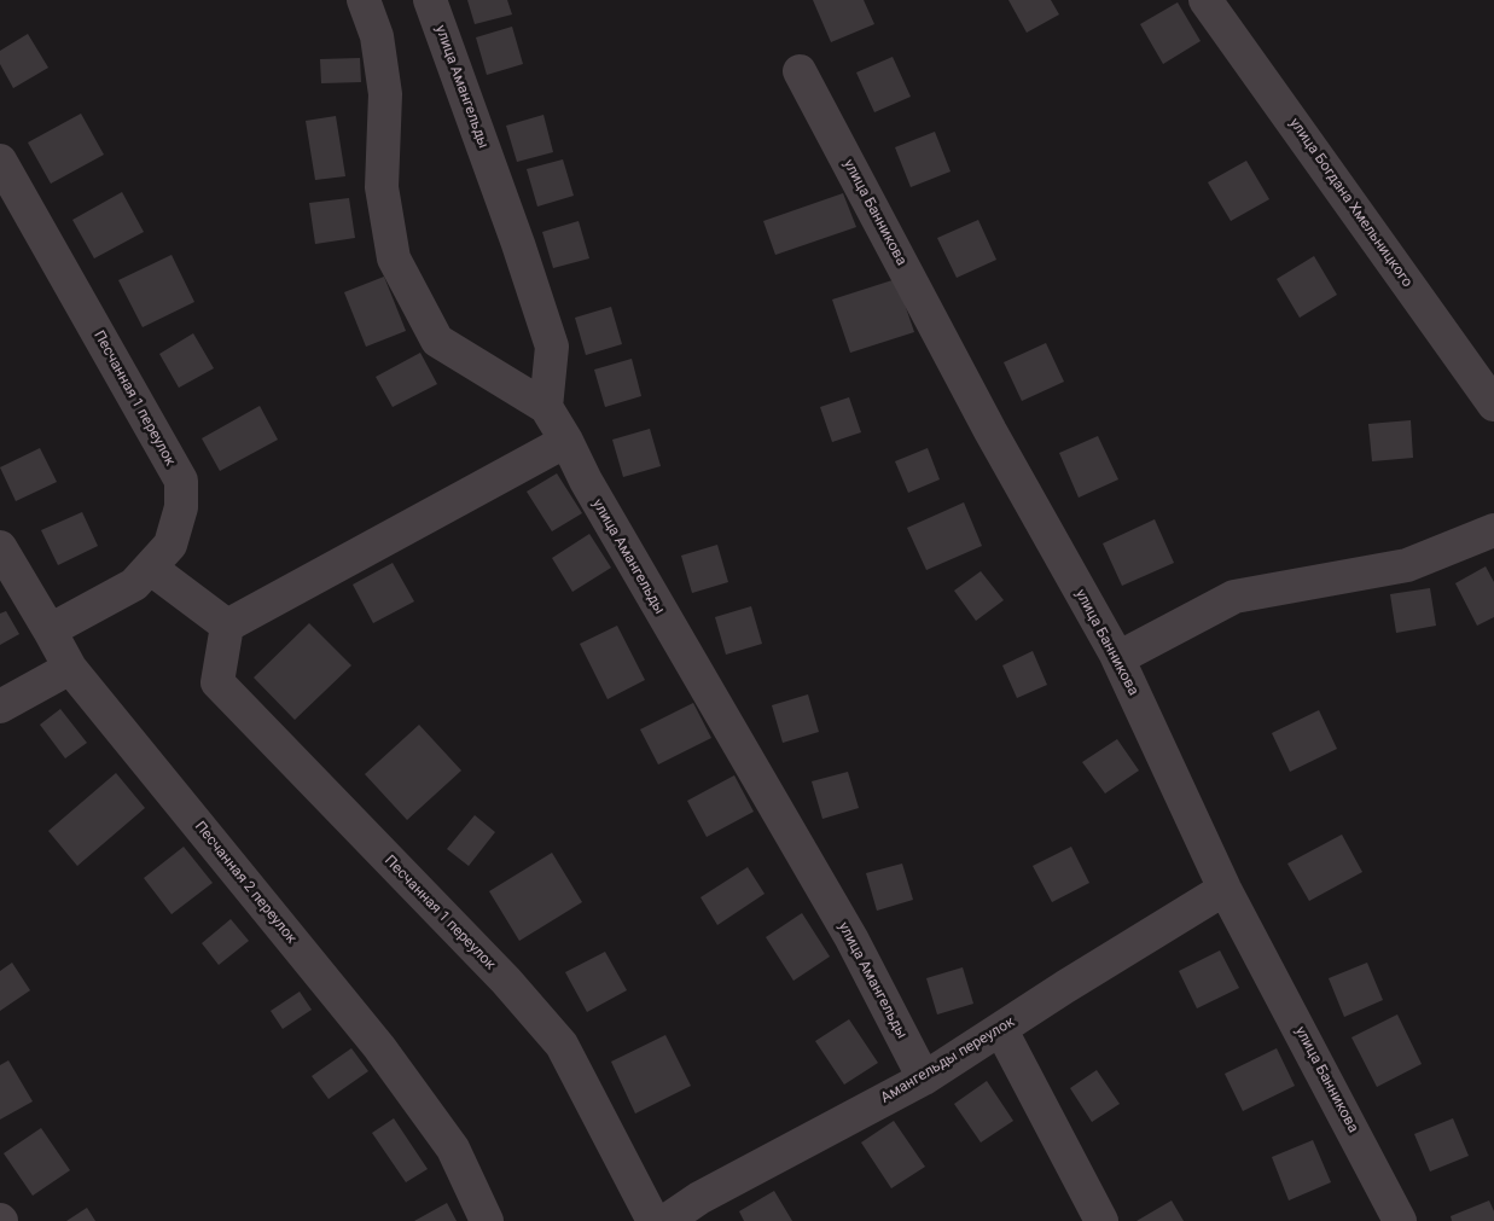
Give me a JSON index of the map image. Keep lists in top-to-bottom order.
{
  "streets": {
    "street": [
      "улица Амангельды",
      "улица Богдана Хмельницкого",
      "улица Банникова",
      "Песчанная 1 переулок",
      "Песчанная 2 переулок",
      "Амангельды переулок"
    ]
  },
  "crossings": [
    ["улица Амангельды", "Амангельды переулок"],
    ["улица Банникова", "Амангельды переулок"],
    ["Песчанная 1 переулок", "Песчанная 2 переулок"]
  ]
}
